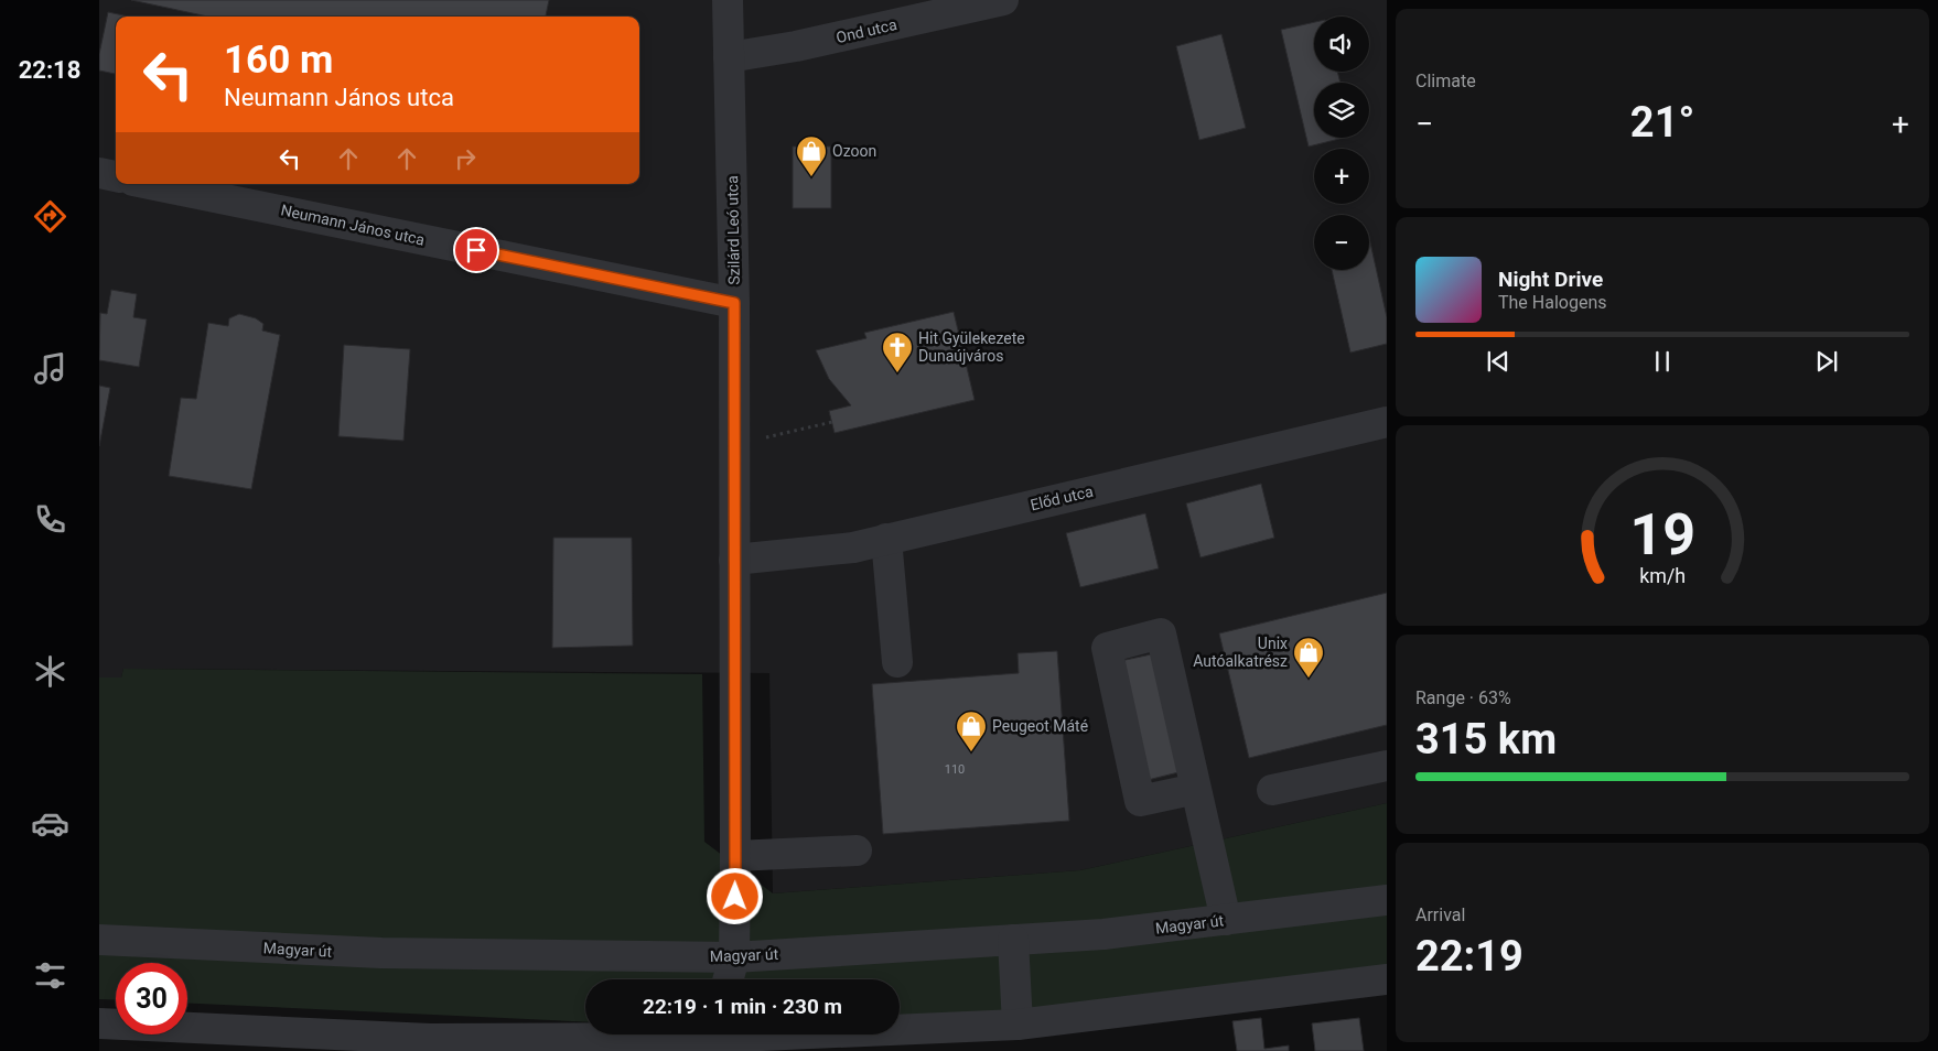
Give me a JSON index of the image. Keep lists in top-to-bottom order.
{
  "streets": {
    "street": [
      "Ond utca",
      "Neumann János utca",
      "Szilárd Leó utca",
      "Előd utca",
      "Magyar út"
    ]
  },
  "crossings": [
    ["Ond utca", "Szilárd Leó utca"],
    ["Neumann János utca", "Szilárd Leó utca"],
    ["Szilárd Leó utca", "Előd utca"],
    ["Szilárd Leó utca", "Magyar út"]
  ],
  "places": {
    "shop": ["Ozoon", "Unix Autóalkatrész", "Peugeot Máté"],
    "church": ["Hit Gyülekezete Dunaújváros"]
  },
  "house_numbers": ["110"],
  "page": {
    "tabs": "22:18",
    "tile": [
      "Climate",
      ["Range · 63%", "315 km"],
      ["Arrival", "22:19"]
    ],
    "map_buttons": ["+", "−"],
    "turn": ["160 m", "Neumann János utca"],
    "heat": ["−", "21°", "+"],
    "song": ["Night Drive", "The Halogens"],
    "limit": "30",
    "trip": "22:19 · 1 min · 230 m",
    "gauge": ["19", "km/h"]
  }
}
